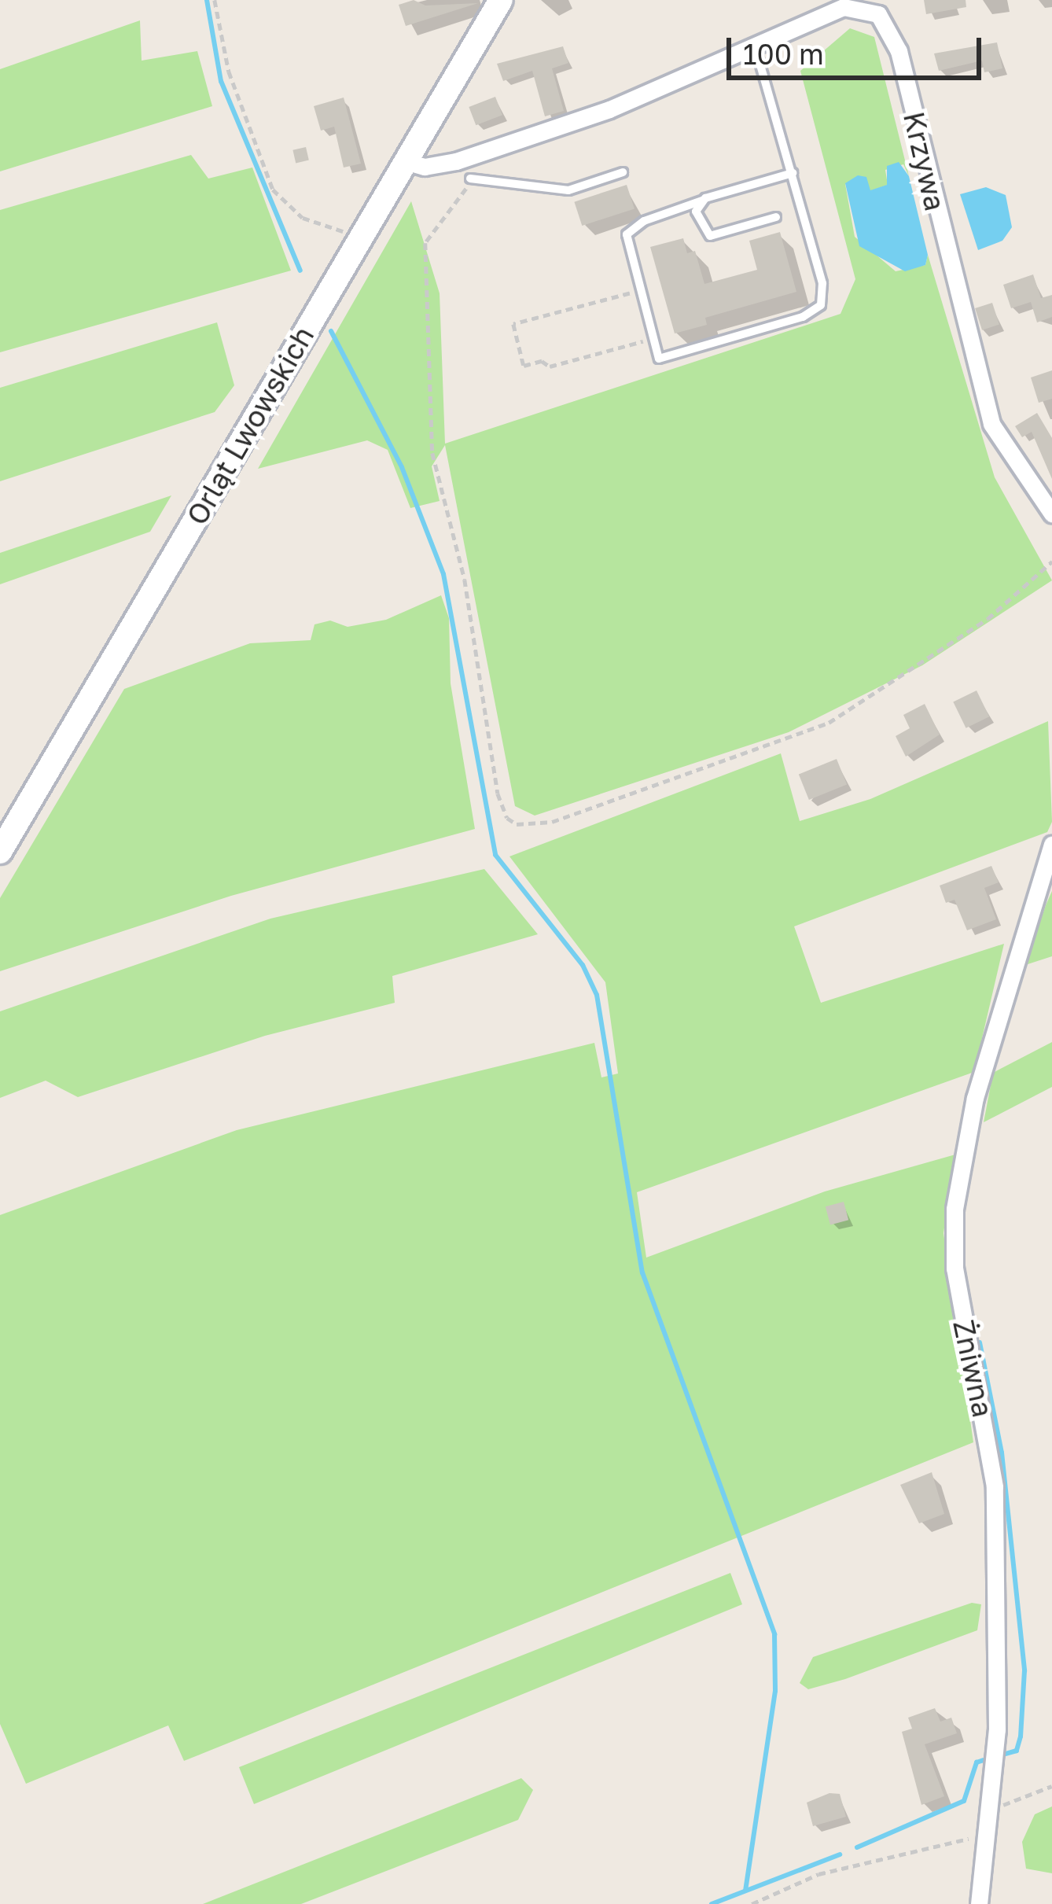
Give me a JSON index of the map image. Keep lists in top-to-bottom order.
{
  "streets": {
    "street": ["Krzywa", "Orląt Lwowskich", "Żniwna"]
  },
  "crossings": [
    ["Krzywa", "Orląt Lwowskich"]
  ],
  "scale_bar": "100 m"
}
